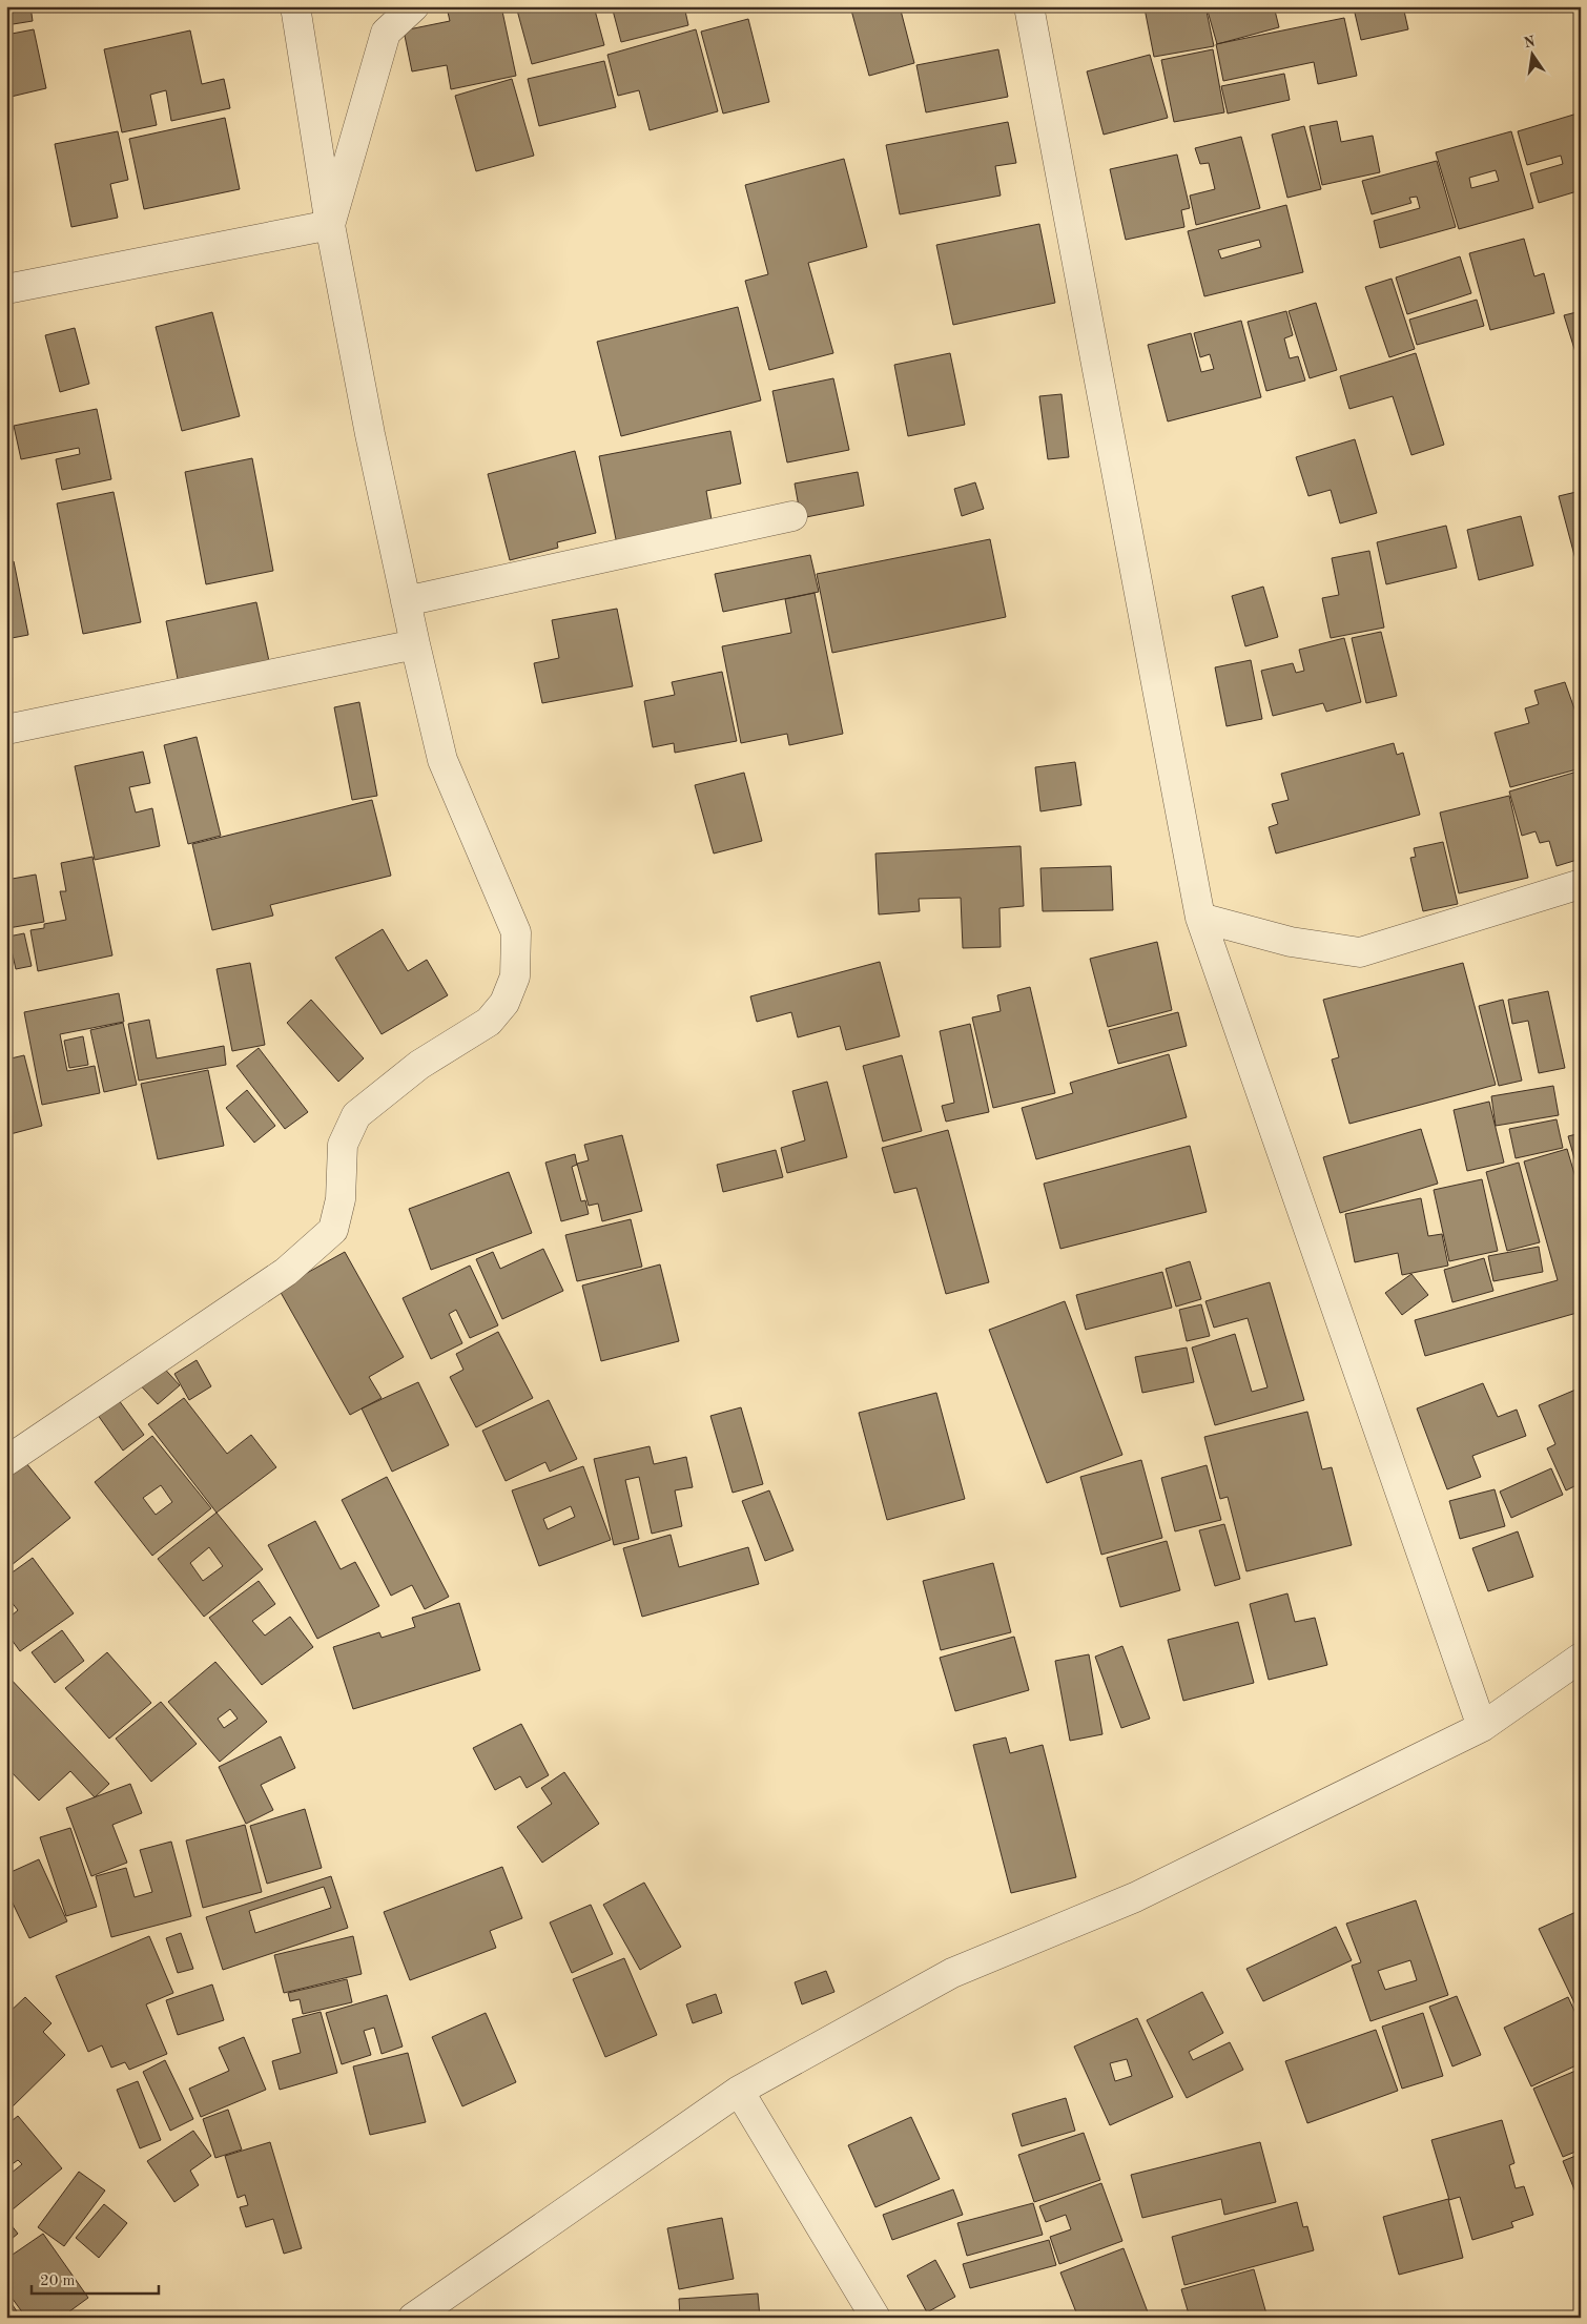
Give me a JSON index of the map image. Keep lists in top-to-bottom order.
{
  "scale_bar": "20 m",
  "north": "top"
}
